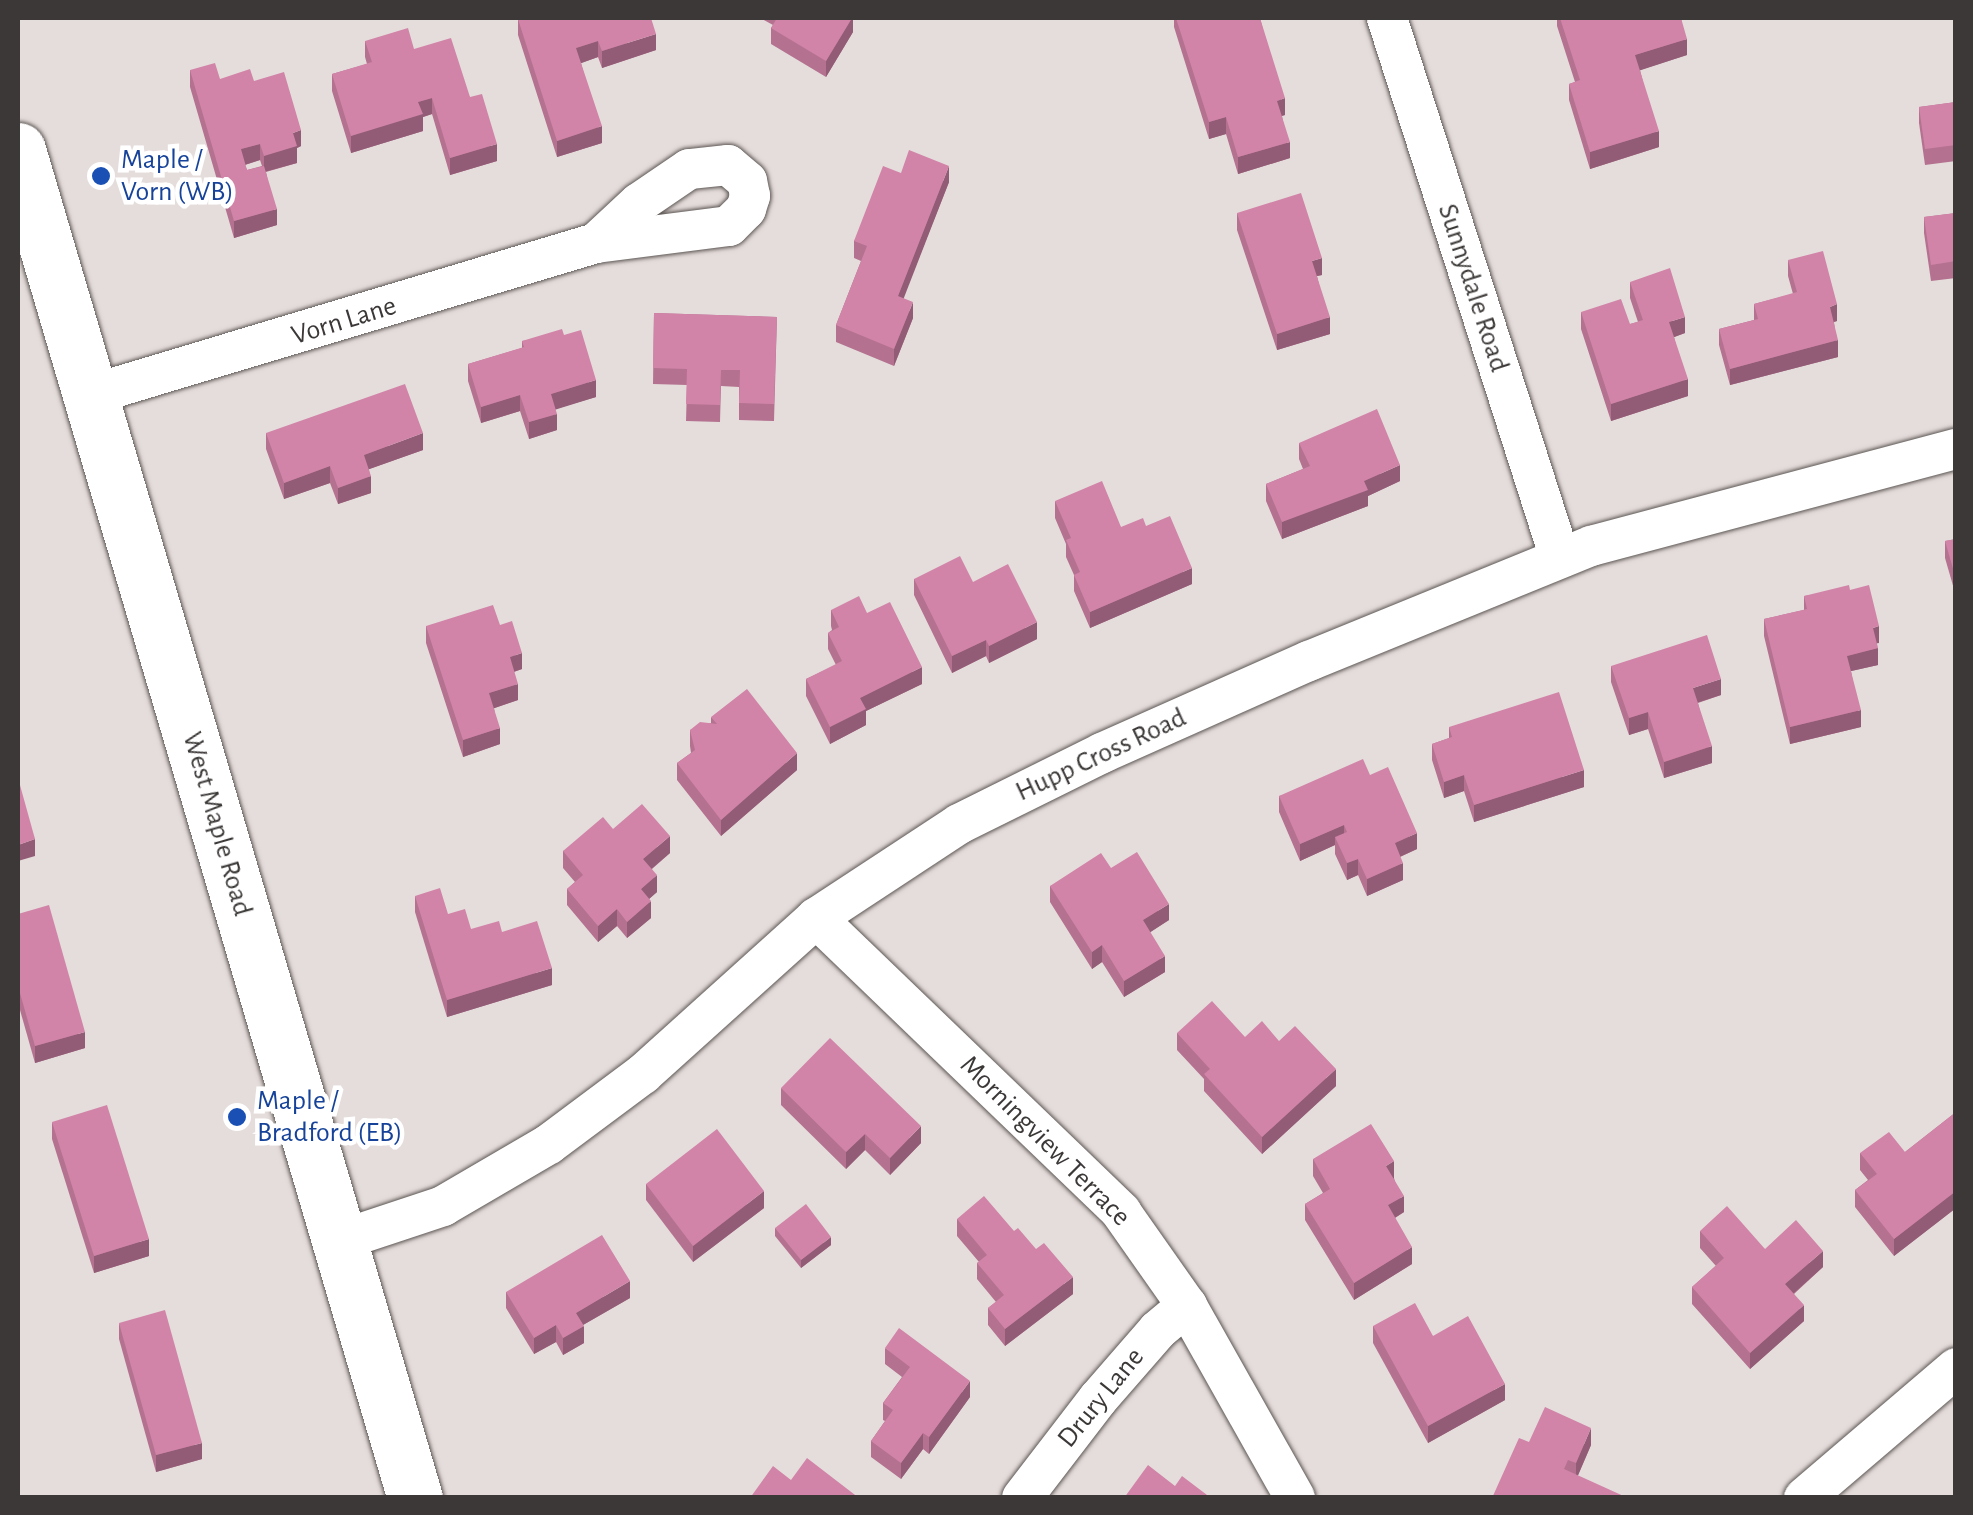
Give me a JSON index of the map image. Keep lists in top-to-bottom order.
{
  "streets": {
    "main road": ["West Maple Road"],
    "street": [
      "Sunnydale Road",
      "Vorn Lane",
      "Hupp Cross Road",
      "Morningview Terrace",
      "Drury Lane"
    ]
  },
  "crossings": [
    ["Sunnydale Road", "Hupp Cross Road"],
    ["Vorn Lane", "West Maple Road"],
    ["Hupp Cross Road", "West Maple Road"],
    ["Hupp Cross Road", "Morningview Terrace"],
    ["Morningview Terrace", "Drury Lane"]
  ],
  "places": ["Maple / Vorn (WB)", "Maple / Bradford (EB)"]
}
